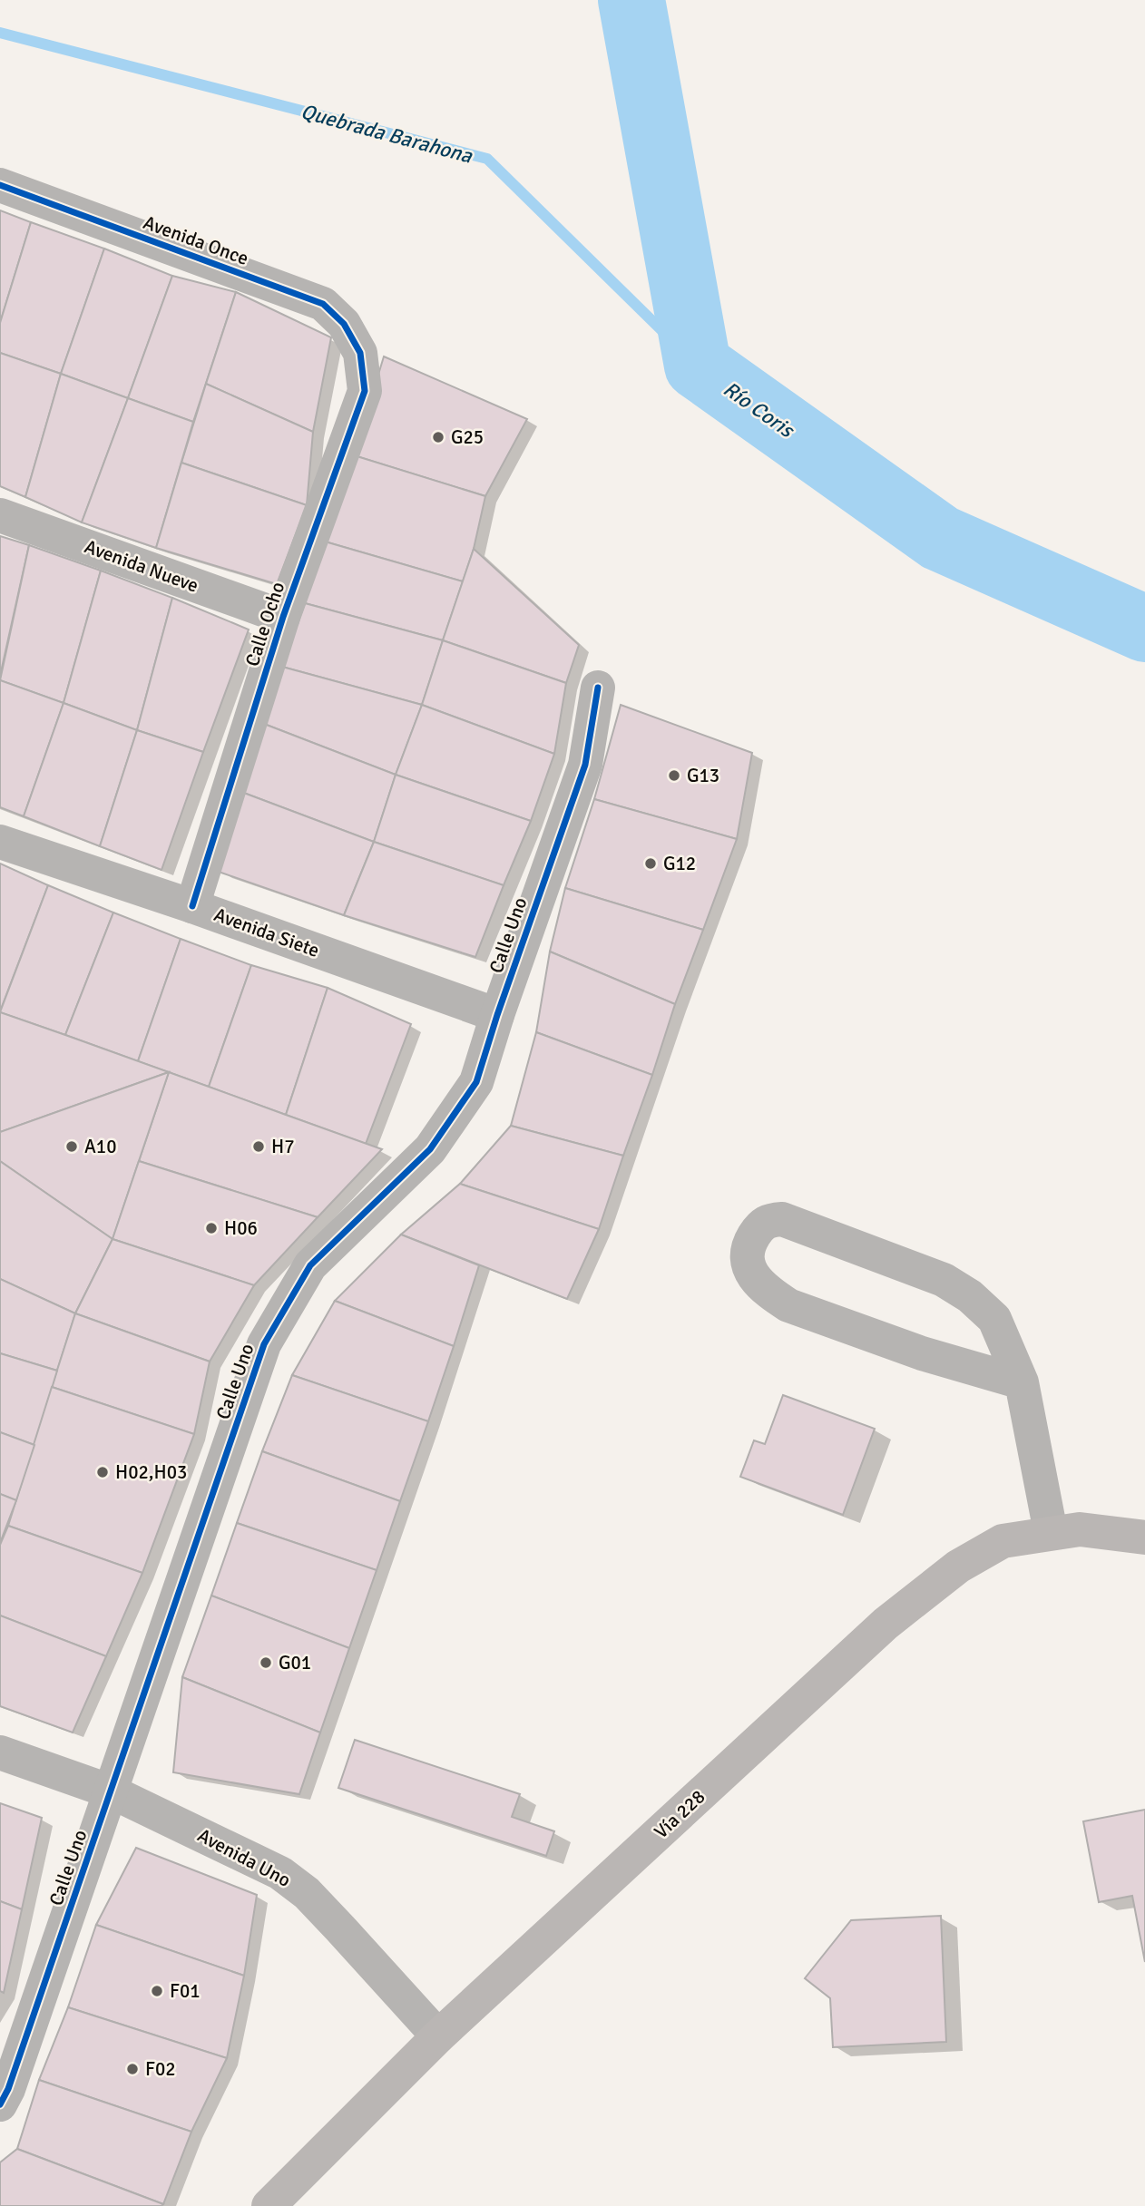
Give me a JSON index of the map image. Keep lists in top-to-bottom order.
{
  "streets": {
    "main road": ["Vía 228"],
    "street": [
      "Avenida Once",
      "Avenida Nueve",
      "Calle Ocho",
      "Avenida Siete",
      "Calle Uno",
      "Avenida Uno"
    ]
  },
  "crossings": [
    ["Avenida Once", "Calle Ocho"],
    ["Avenida Nueve", "Calle Ocho"],
    ["Calle Ocho", "Avenida Siete"],
    ["Avenida Siete", "Calle Uno"],
    ["Calle Uno", "Avenida Uno"],
    ["Vía 228", "Avenida Uno"]
  ],
  "water": ["Quebrada Barahona", "Río Coris"],
  "places": [
    "G25",
    "G13",
    "G12",
    "A10",
    "H7",
    "H06",
    "H02,H03",
    "G01",
    "F01",
    "F02"
  ]
}
